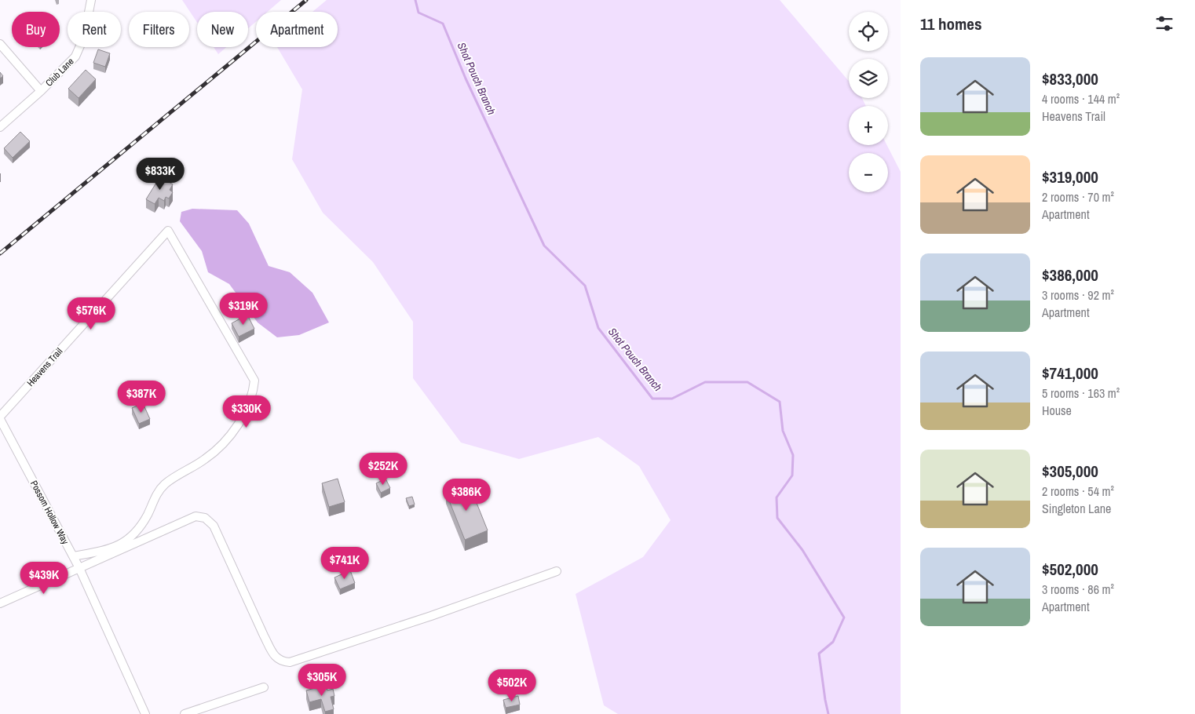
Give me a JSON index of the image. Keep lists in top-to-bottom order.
{
  "streets": {
    "street": ["Club Lane", "Heavens Trail", "Possom Hollow Way"]
  },
  "crossings": [
    ["Heavens Trail", "Possom Hollow Way"]
  ],
  "water": ["Shot Pouch Branch"],
  "page": {
    "heading": "11 homes",
    "map_buttons": ["+", "−"],
    "chip": [
      "Buy",
      "Rent",
      "Filters",
      "New",
      "Apartment"
    ],
    "list": [
      {
        "name": "$833,000",
        "note": "4 rooms · 144 m² · Heavens Trail"
      },
      {
        "name": "$319,000",
        "note": "2 rooms · 70 m² · Apartment"
      },
      {
        "name": "$386,000",
        "note": "3 rooms · 92 m² · Apartment"
      },
      {
        "name": "$741,000",
        "note": "5 rooms · 163 m² · House"
      },
      {
        "name": "$305,000",
        "note": "2 rooms · 54 m² · Singleton Lane"
      },
      {
        "name": "$502,000",
        "note": "3 rooms · 86 m² · Apartment"
      }
    ],
    "price": [
      "$833K",
      "$319K",
      "$576K",
      "$387K",
      "$330K",
      "$252K",
      "$386K",
      "$741K",
      "$439K",
      "$305K",
      "$502K"
    ]
  }
}
